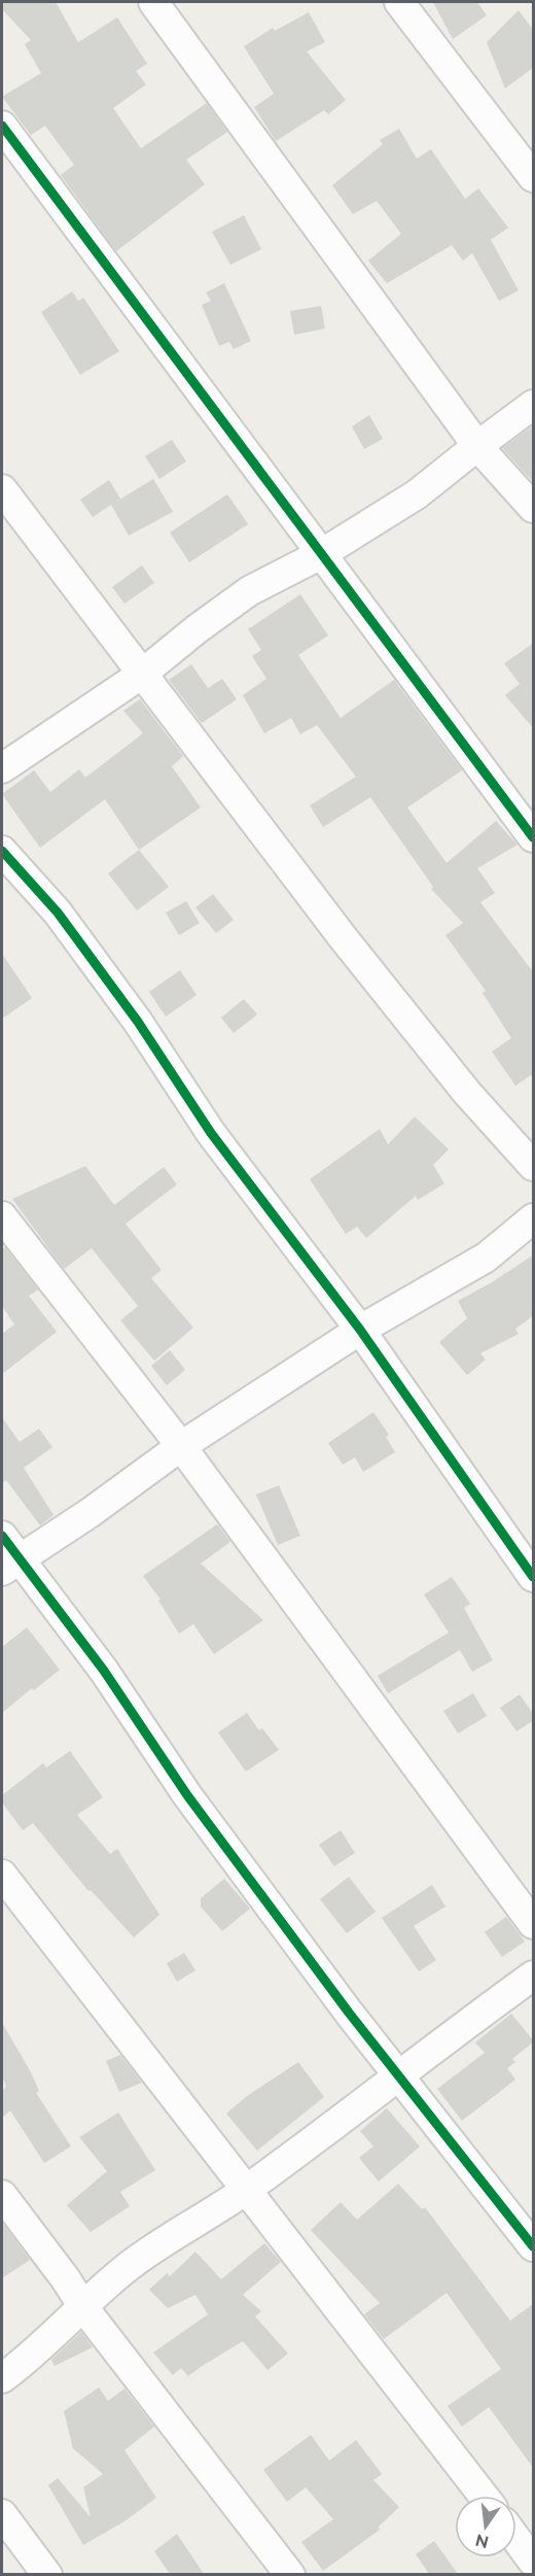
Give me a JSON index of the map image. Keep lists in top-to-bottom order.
{
  "north": "bottom"
}
